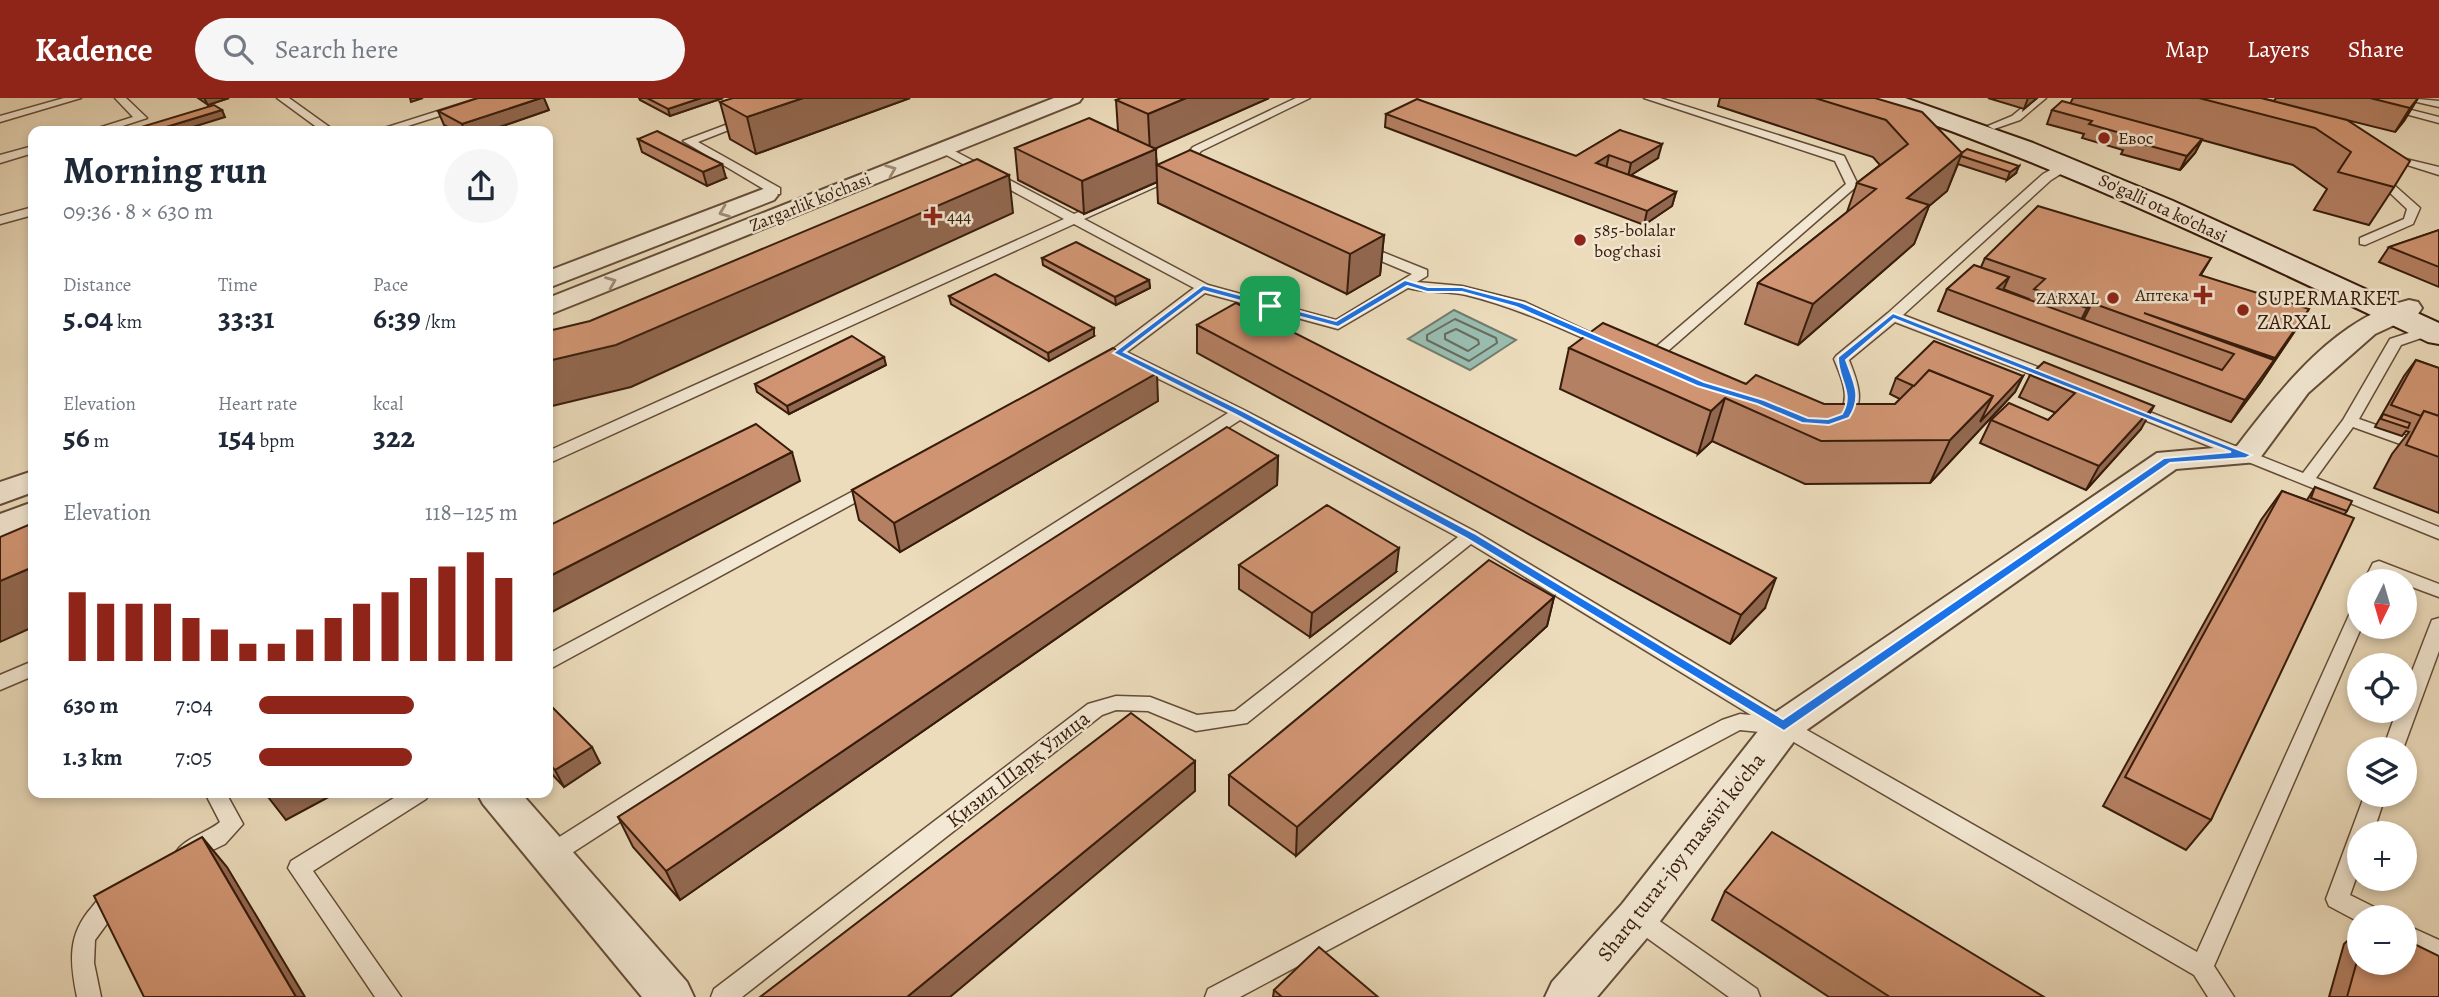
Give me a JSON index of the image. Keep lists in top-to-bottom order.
{
  "streets": {
    "main road": ["So'galli ota ko'chasi"],
    "street": ["Zargarlik ko'chasi", "Sharq turar-joy massivi ko'cha"],
    "lane": ["Қизил Шарқ Улица"]
  },
  "places": {
    "other": [
      "Евос",
      "585-bolalar bog'chasi",
      "ZARXAL",
      "SUPERMARKET ZARXAL"
    ],
    "health": ["444", "Аптека"]
  },
  "north": "bottom",
  "page": {
    "header": "Kadence",
    "search": "Search here",
    "nav": ["Map", "Layers", "Share"],
    "heading": ["Morning run", "09:36 · 8 × 630 m"],
    "stats": [
      ["Distance", "5.04 km"],
      ["Time", "33:31"],
      ["Pace", "6:39 /km"],
      ["Elevation", "56 m"],
      ["Heart rate", "154 bpm"],
      ["kcal", "322"]
    ],
    "chart": ["Elevation", "118–125 m"],
    "map_buttons": ["+", "−"],
    "list": [
      {
        "name": "630 m",
        "note": "7:04"
      },
      {
        "name": "1.3 km",
        "note": "7:05"
      }
    ]
  }
}
